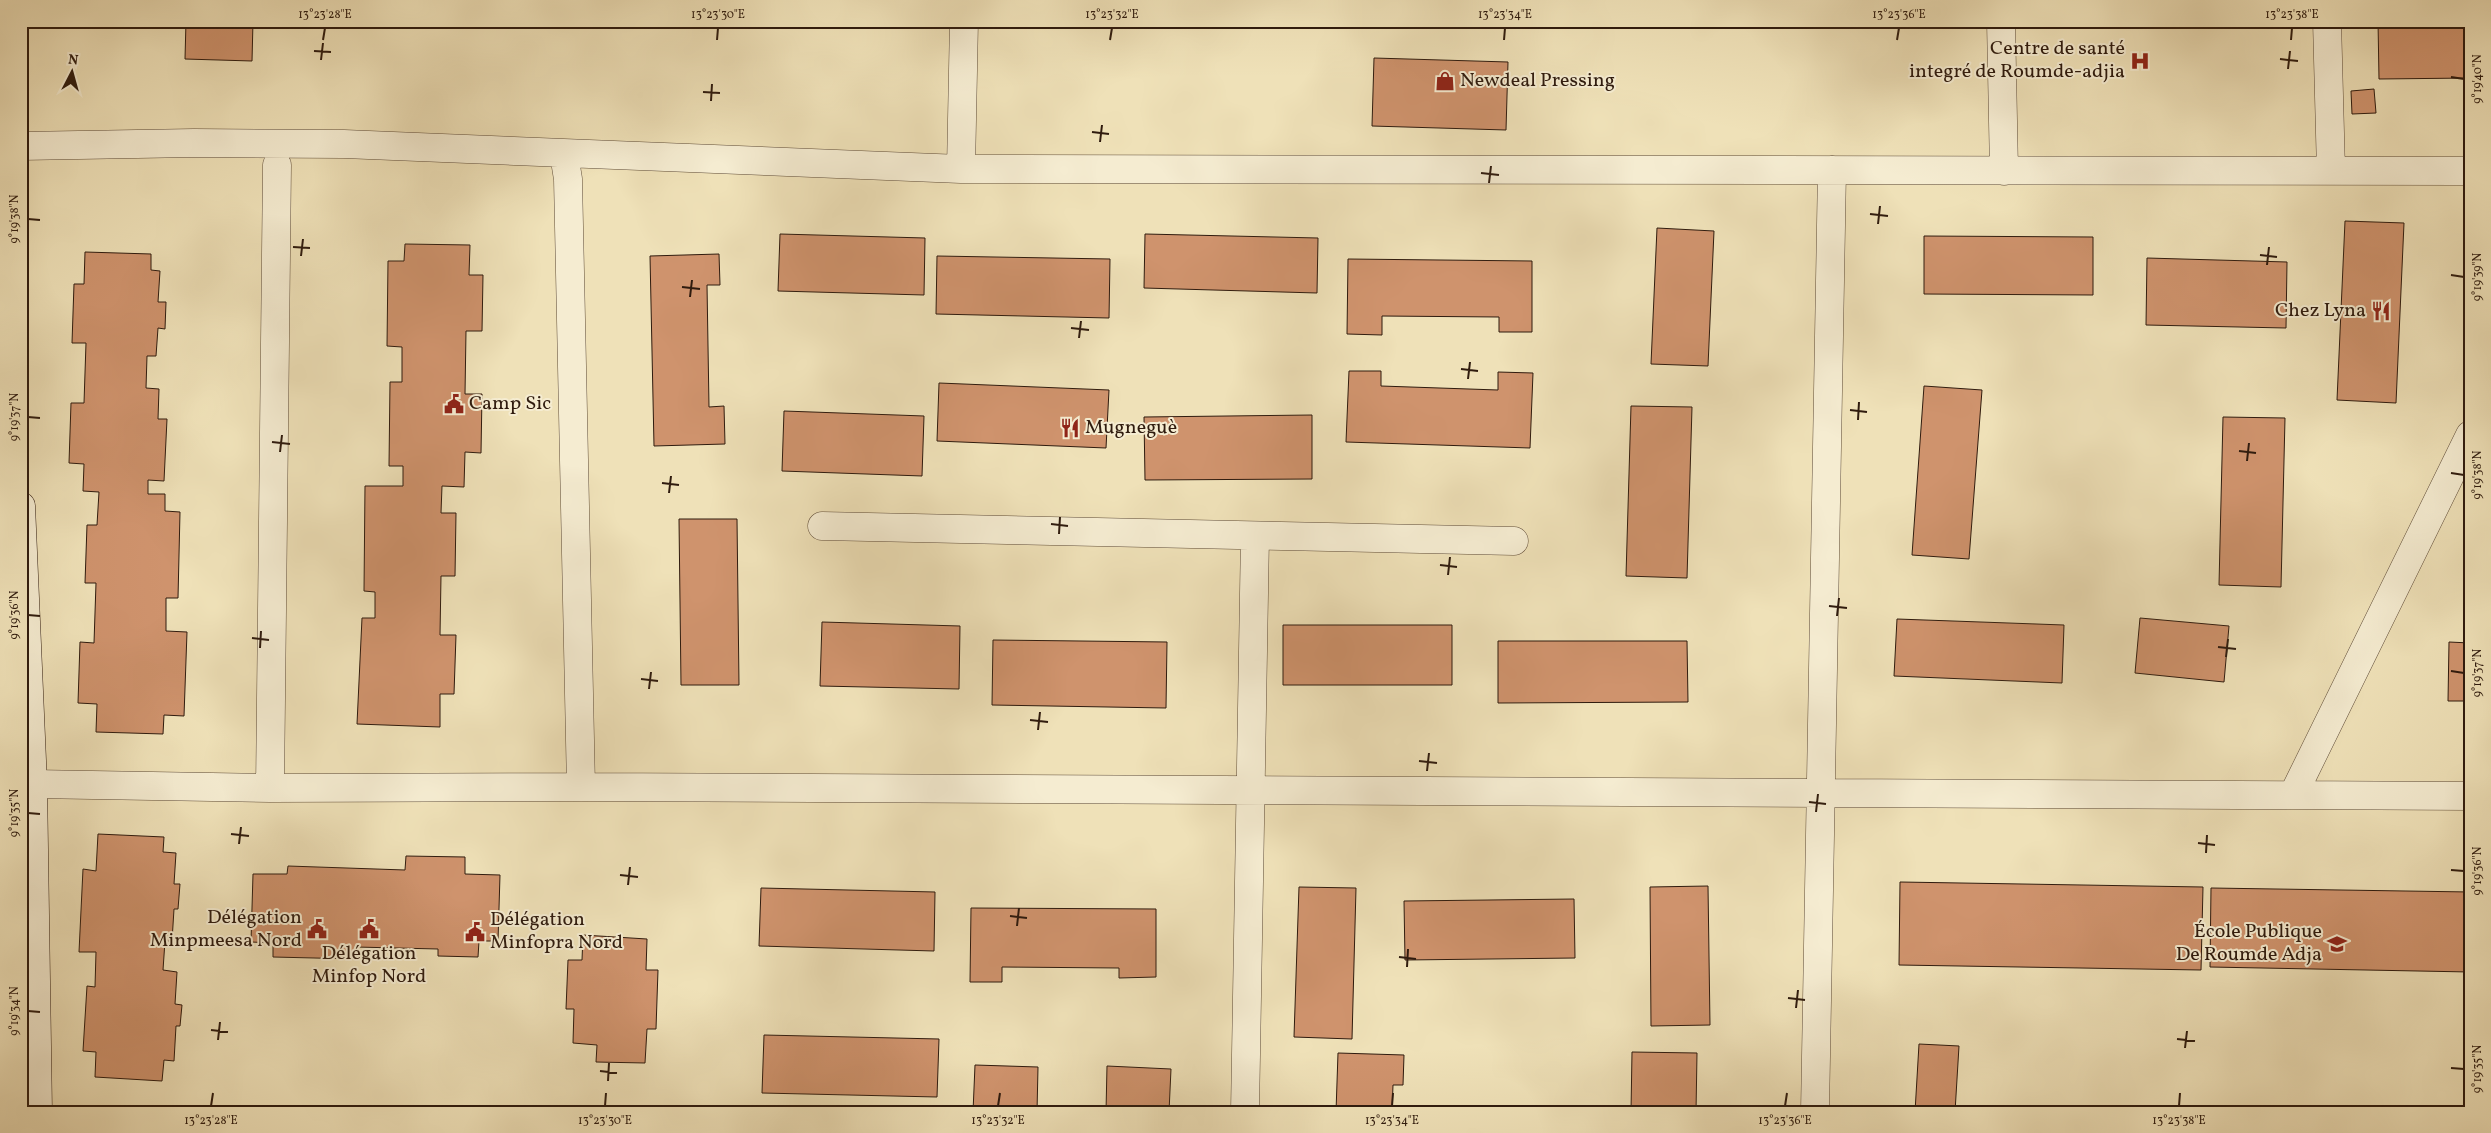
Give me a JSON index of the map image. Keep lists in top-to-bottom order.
{
  "places": {
    "hospital": ["Centre de santé integré de Roumde-adjia"],
    "shop": ["Newdeal Pressing"],
    "restaurant": ["Chez Lyna", "Mugneguè"],
    "public building": [
      "Camp Sic",
      "Délégation Minpmeesa Nord",
      "Délégation Minfop Nord",
      "Délégation Minfopra Nord"
    ],
    "school or university": ["École Publique De Roumde Adja"]
  },
  "north": "top",
  "coordinates": [
    "13°23'28\"E",
    "13°23'30\"E",
    "13°23'32\"E",
    "13°23'34\"E",
    "13°23'36\"E",
    "13°23'38\"E",
    "9°19'40\"N",
    "9°19'38\"N",
    "9°19'39\"N",
    "9°19'37\"N",
    "9°19'36\"N",
    "9°19'35\"N",
    "9°19'34\"N"
  ]
}
